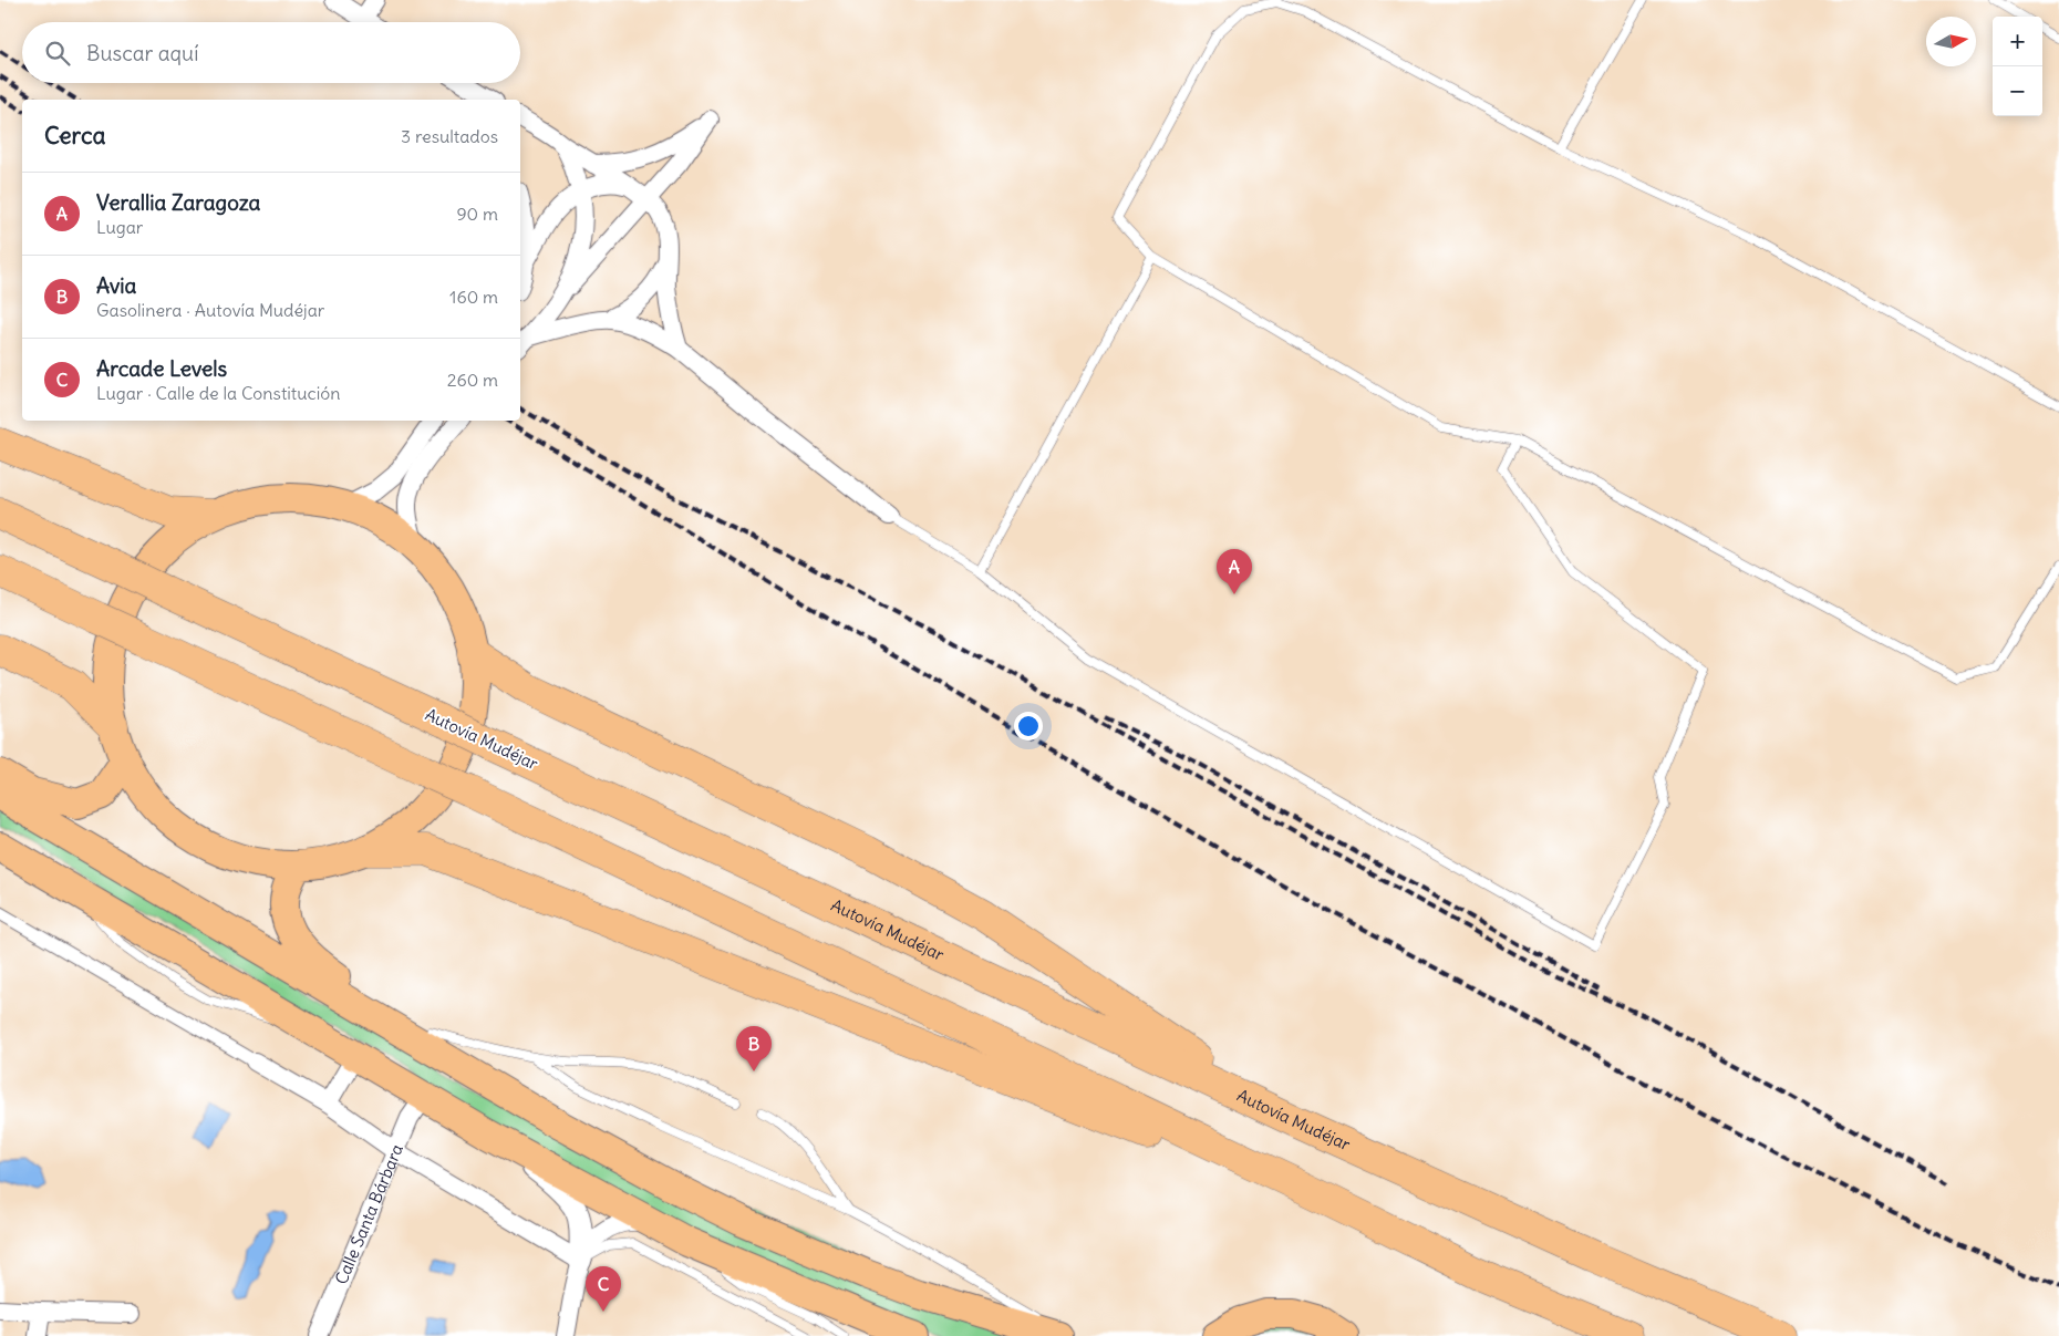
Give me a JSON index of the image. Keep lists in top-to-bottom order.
{
  "streets": {
    "highway": ["Autovía Mudéjar"],
    "street": ["Calle Santa Bárbara"]
  },
  "north": "right",
  "page": {
    "map_buttons": ["+", "−"],
    "search": "Buscar aquí",
    "heading": ["Cerca", "3 resultados"],
    "list": [
      {
        "mark": "A",
        "name": "Verallia Zaragoza",
        "note": "Lugar",
        "value": "90 m"
      },
      {
        "mark": "B",
        "name": "Avia",
        "note": "Gasolinera · Autovía Mudéjar",
        "value": "160 m"
      },
      {
        "mark": "C",
        "name": "Arcade Levels",
        "note": "Lugar · Calle de la Constitución",
        "value": "260 m"
      }
    ],
    "pins": ["A", "B", "C"]
  }
}
